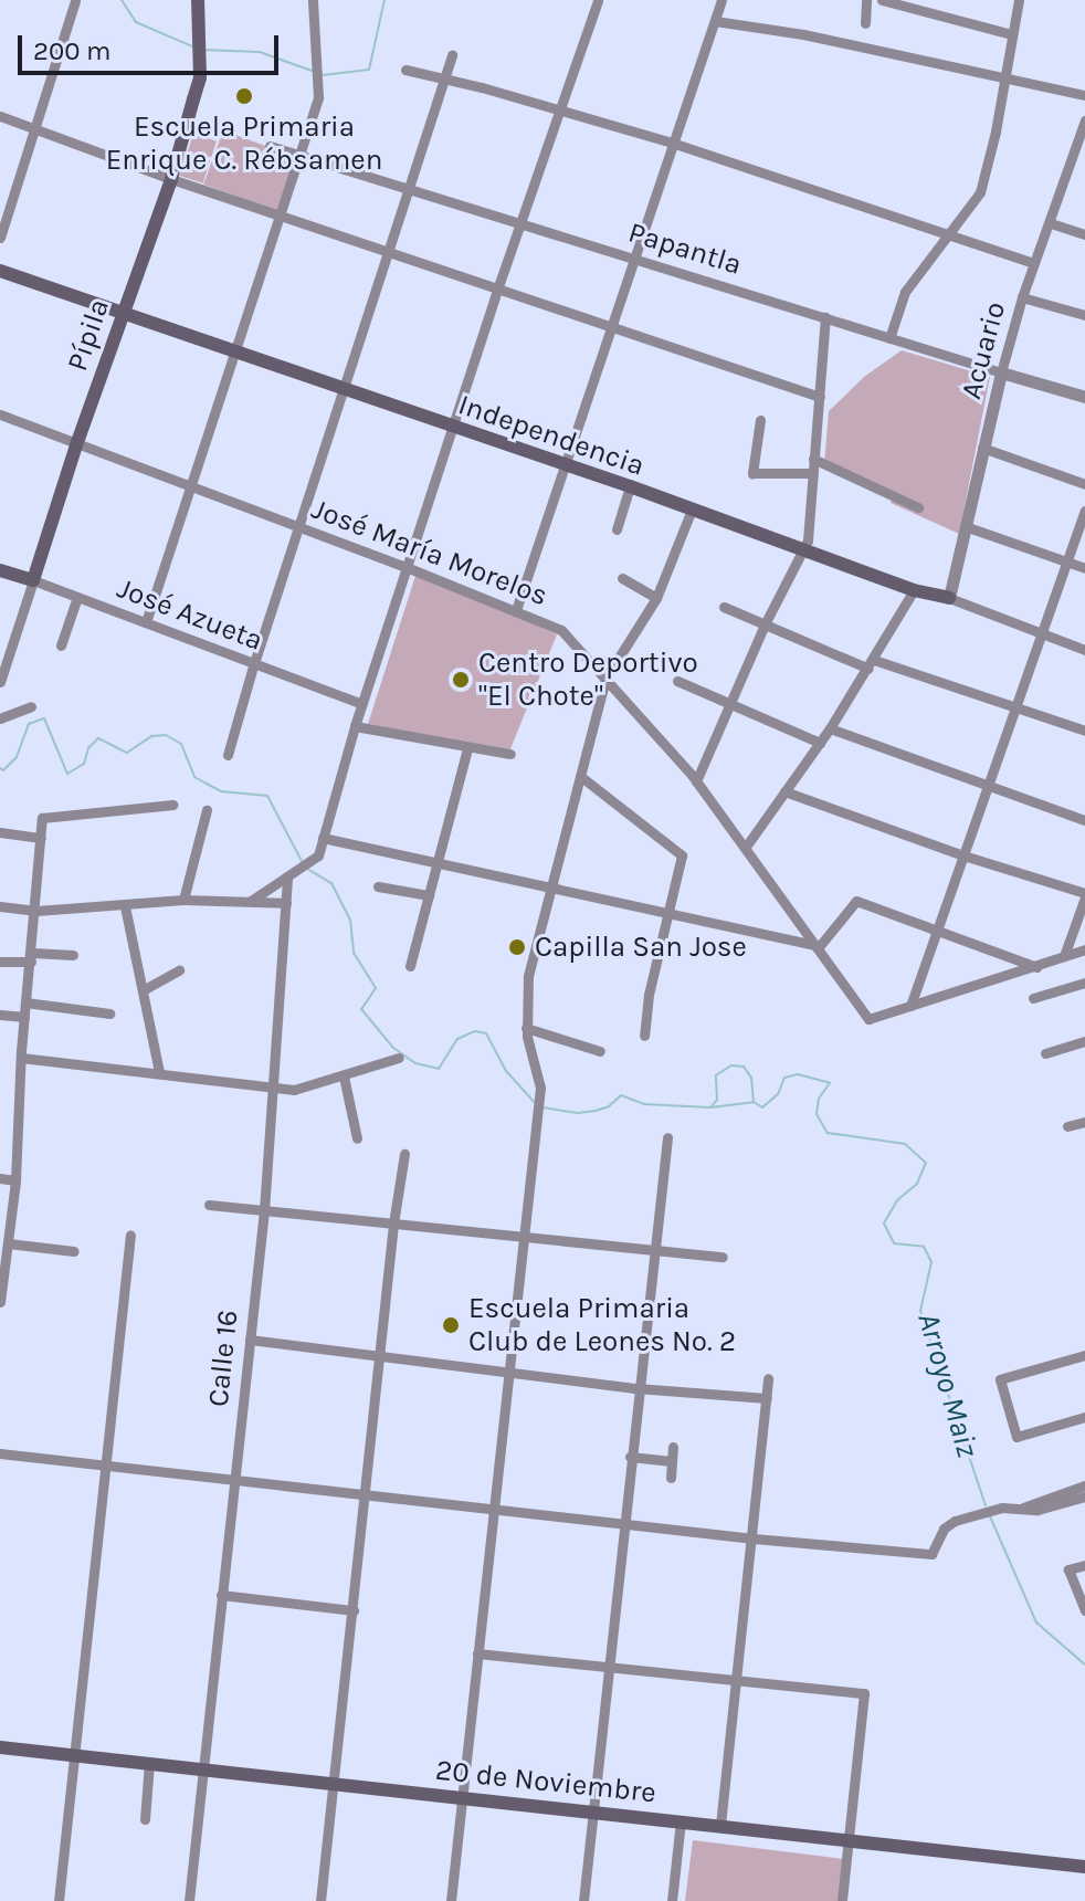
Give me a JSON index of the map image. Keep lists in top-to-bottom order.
{
  "streets": {
    "main road": [
      "Pípila",
      "Independencia",
      "José Azueta",
      "20 de Noviembre"
    ],
    "street": [
      "Papantla",
      "Acuario",
      "José María Morelos",
      "Calle 16"
    ]
  },
  "crossings": [
    ["Papantla", "Acuario"],
    ["Pípila", "Independencia"],
    ["Pípila", "José María Morelos"],
    ["Pípila", "José Azueta"],
    ["Acuario", "Independencia"],
    ["Calle 16", "20 de Noviembre"]
  ],
  "water": ["Arroyo Maiz"],
  "places": [
    "Escuela Primaria Enrique C. Rébsamen",
    "Centro Deportivo \"El Chote\"",
    "Capilla San Jose",
    "Escuela Primaria Club de Leones No. 2"
  ],
  "scale_bar": "200 m"
}
